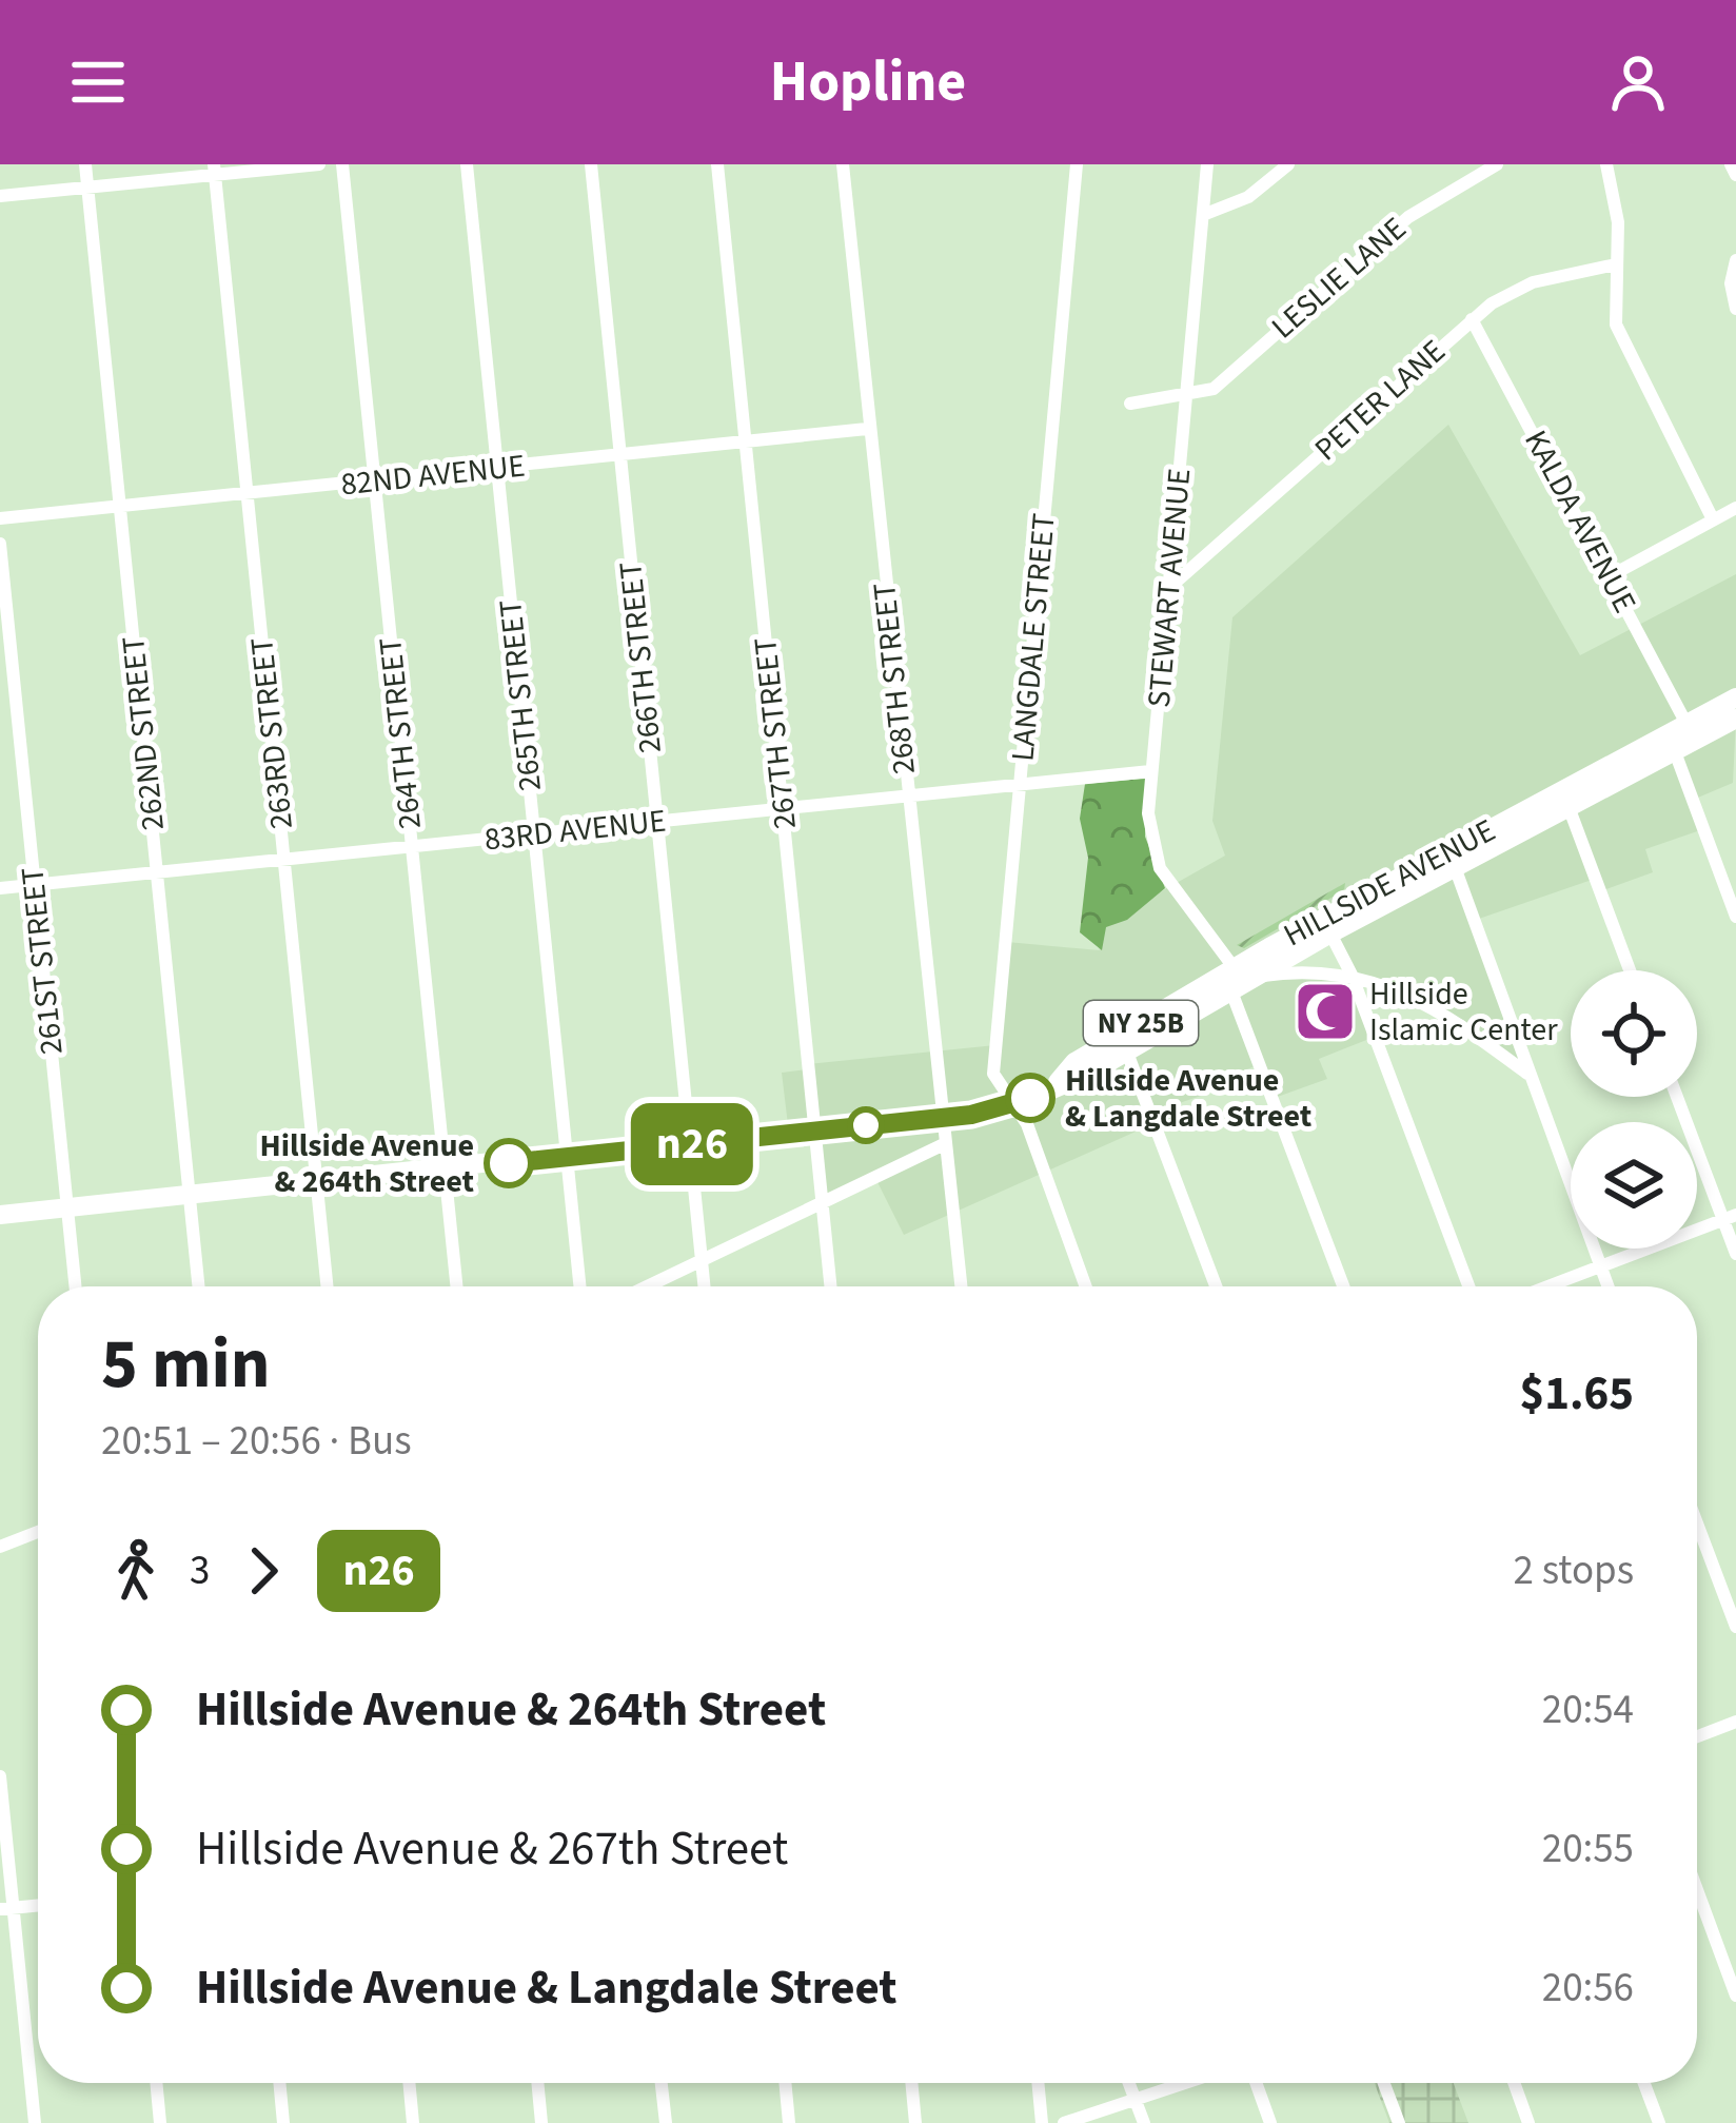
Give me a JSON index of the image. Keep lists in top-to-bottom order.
{
  "streets": {
    "main road": ["HILLSIDE AVENUE", "NY 25B"],
    "street": [
      "LESLIE LANE",
      "PETER LANE",
      "82ND AVENUE",
      "KALDA AVENUE",
      "STEWART AVENUE",
      "LANGDALE STREET",
      "266TH STREET",
      "268TH STREET",
      "265TH STREET",
      "262ND STREET",
      "263RD STREET",
      "264TH STREET",
      "267TH STREET",
      "83RD AVENUE",
      "261ST STREET"
    ]
  },
  "crossings": [
    ["LESLIE LANE", "STEWART AVENUE"],
    ["PETER LANE", "KALDA AVENUE"],
    ["PETER LANE", "STEWART AVENUE"],
    ["82ND AVENUE", "266TH STREET"],
    ["82ND AVENUE", "268TH STREET"],
    ["82ND AVENUE", "265TH STREET"],
    ["82ND AVENUE", "262ND STREET"],
    ["82ND AVENUE", "263RD STREET"],
    ["82ND AVENUE", "264TH STREET"],
    ["82ND AVENUE", "267TH STREET"],
    ["KALDA AVENUE", "HILLSIDE AVENUE"],
    ["STEWART AVENUE", "83RD AVENUE"],
    ["STEWART AVENUE", "HILLSIDE AVENUE"],
    ["LANGDALE STREET", "83RD AVENUE"],
    ["LANGDALE STREET", "HILLSIDE AVENUE"],
    ["266TH STREET", "83RD AVENUE"],
    ["266TH STREET", "HILLSIDE AVENUE"],
    ["268TH STREET", "83RD AVENUE"],
    ["268TH STREET", "HILLSIDE AVENUE"],
    ["265TH STREET", "83RD AVENUE"],
    ["265TH STREET", "HILLSIDE AVENUE"],
    ["262ND STREET", "83RD AVENUE"],
    ["262ND STREET", "HILLSIDE AVENUE"],
    ["263RD STREET", "83RD AVENUE"],
    ["263RD STREET", "HILLSIDE AVENUE"],
    ["264TH STREET", "83RD AVENUE"],
    ["264TH STREET", "HILLSIDE AVENUE"],
    ["267TH STREET", "83RD AVENUE"],
    ["267TH STREET", "HILLSIDE AVENUE"],
    ["83RD AVENUE", "261ST STREET"],
    ["HILLSIDE AVENUE", "261ST STREET"]
  ],
  "places": {
    "mosque": ["Hillside Islamic Center"],
    "other": ["Hillside Avenue & Langdale Street", "Hillside Avenue & 264th Street"]
  },
  "lines": ["bus line n26"],
  "page": {
    "header": "Hopline",
    "on_map": "n26",
    "heading": ["5 min", "20:51 – 20:56 · Bus", "$1.65"],
    "legs": ["3", "n26", "2 stops"],
    "list": [
      {
        "name": "Hillside Avenue & 264th Street",
        "value": "20:54"
      },
      {
        "name": "Hillside Avenue & 267th Street",
        "value": "20:55"
      },
      {
        "name": "Hillside Avenue & Langdale Street",
        "value": "20:56"
      }
    ]
  }
}
